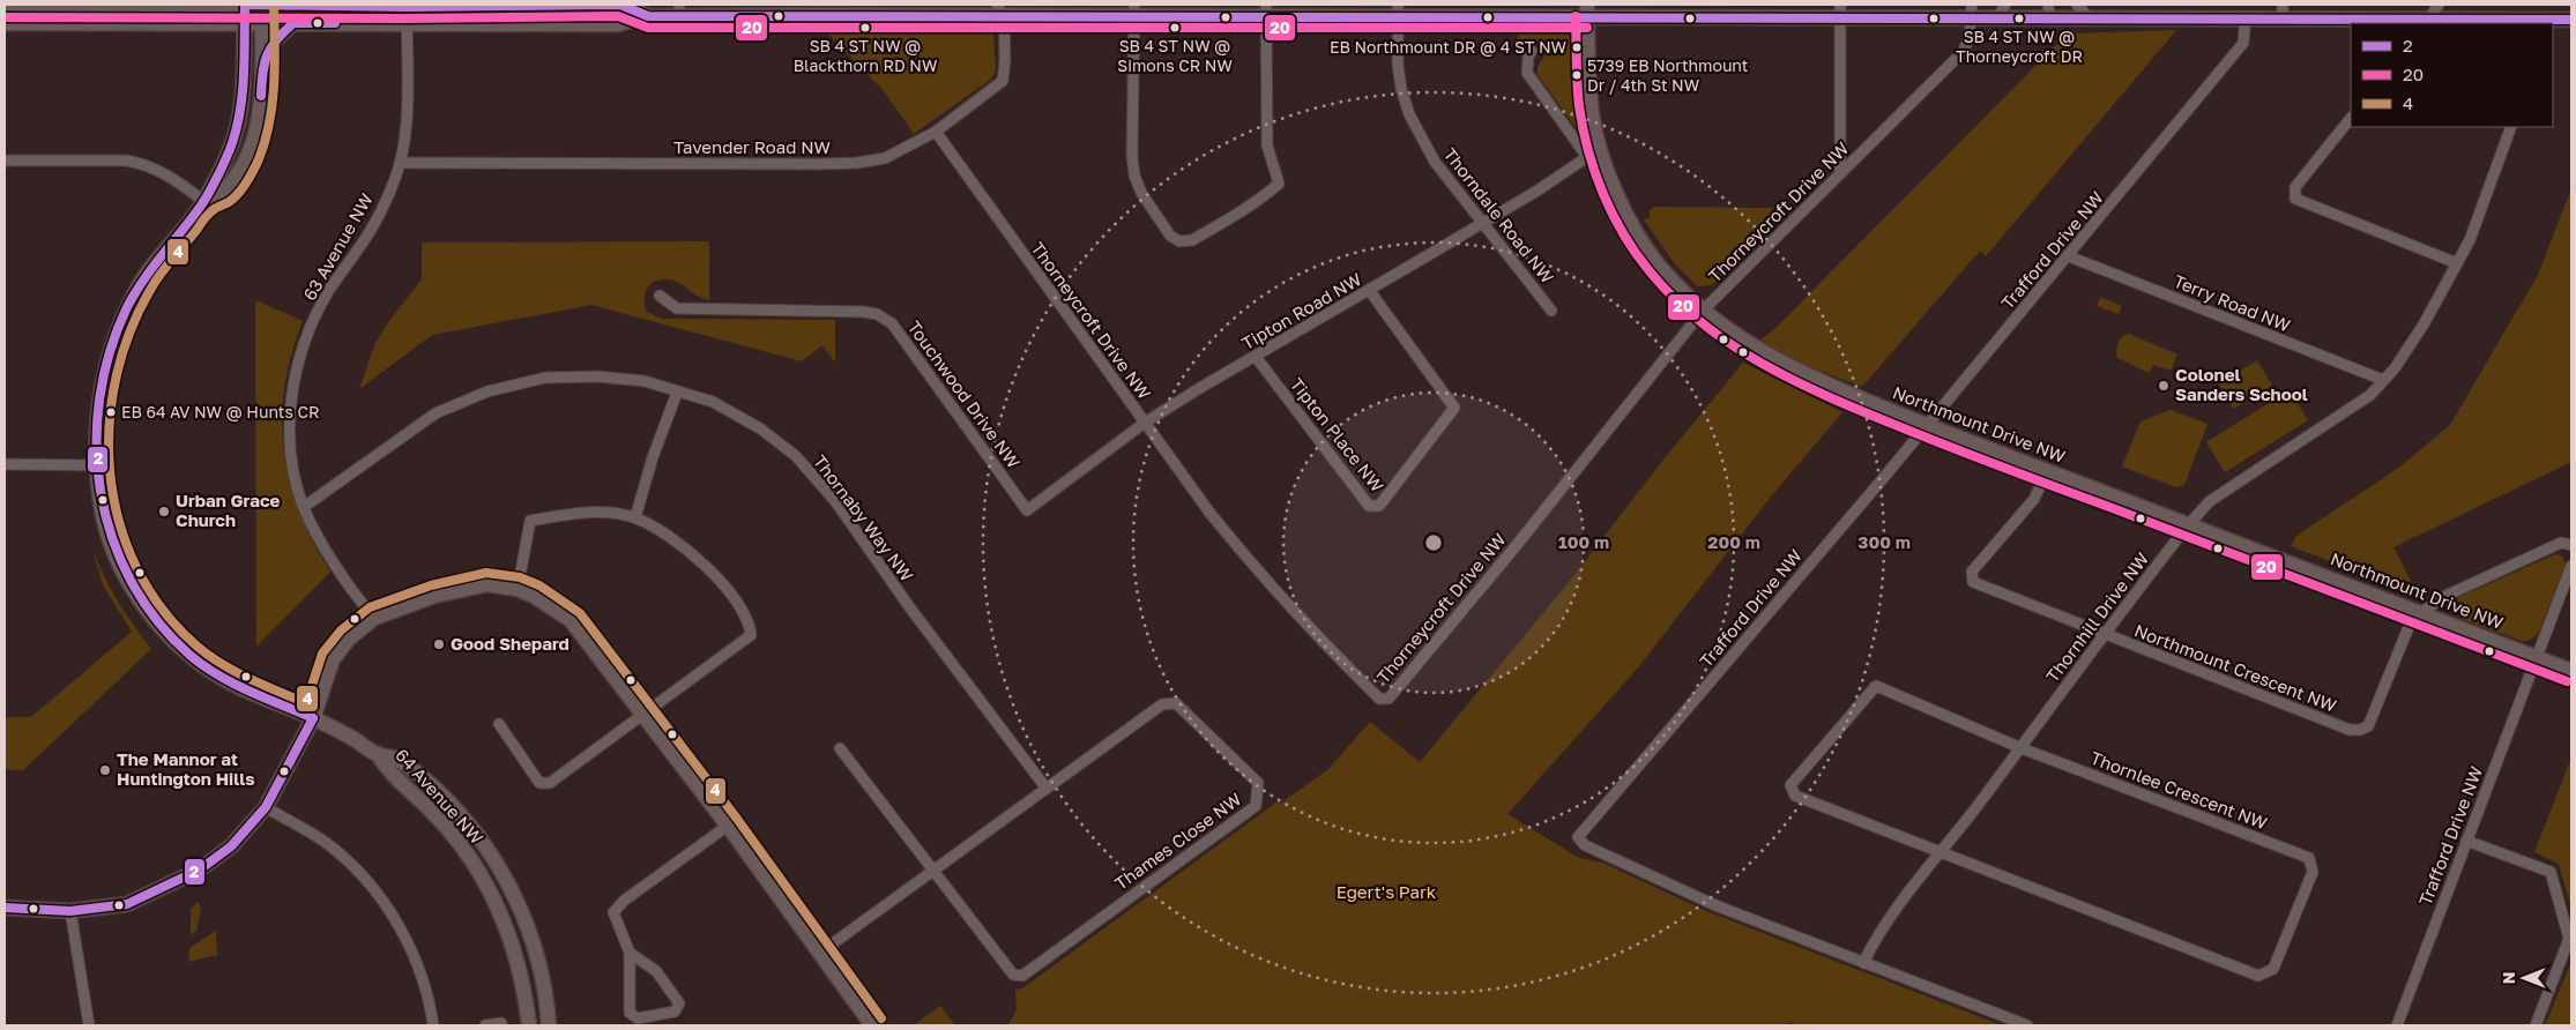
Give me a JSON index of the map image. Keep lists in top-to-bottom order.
{
  "streets": {
    "main road": ["Northmount Drive NW", "64 Avenue NW"],
    "street": [
      "Tavender Road NW",
      "Thorneycroft Drive NW",
      "Thorndale Road NW",
      "63 Avenue NW",
      "Trafford Drive NW",
      "Terry Road NW",
      "Tipton Road NW",
      "Touchwood Drive NW",
      "Tipton Place NW",
      "Thornaby Way NW",
      "Thornhill Drive NW",
      "Northmount Crescent NW",
      "Thornlee Crescent NW",
      "Thames Close NW"
    ]
  },
  "crossings": [
    ["Tavender Road NW", "Thorneycroft Drive NW"],
    ["Tavender Road NW", "63 Avenue NW"],
    ["Thorneycroft Drive NW", "Tipton Road NW"],
    ["Thorneycroft Drive NW", "Northmount Drive NW"],
    ["Thorndale Road NW", "Tipton Road NW"],
    ["63 Avenue NW", "Thornaby Way NW"],
    ["Trafford Drive NW", "Terry Road NW"],
    ["Trafford Drive NW", "Northmount Drive NW"],
    ["Trafford Drive NW", "Thornhill Drive NW"],
    ["Terry Road NW", "Thornhill Drive NW"],
    ["Tipton Road NW", "Touchwood Drive NW"],
    ["Tipton Road NW", "Northmount Drive NW"],
    ["Tipton Road NW", "Tipton Place NW"],
    ["Northmount Drive NW", "Thornhill Drive NW"],
    ["Northmount Drive NW", "Northmount Crescent NW"],
    ["Thornaby Way NW", "Thames Close NW"],
    ["Thornhill Drive NW", "Northmount Crescent NW"],
    ["Thornhill Drive NW", "Thornlee Crescent NW"]
  ],
  "parks": ["Egert's Park"],
  "places": [
    "SB 4 ST NW @ Thorneycroft DR",
    "SB 4 ST NW @ Blackthorn RD NW",
    "SB 4 ST NW @ Simons CR NW",
    "EB Northmount DR @ 4 ST NW",
    "5739 EB Northmount Dr / 4th St NW",
    "Colonel Sanders School",
    "EB 64 AV NW @ Hunts CR",
    "Urban Grace Church",
    "Good Shepard",
    "The Mannor at Huntington Hills"
  ],
  "lines": ["transit line 2", "transit line 4", "transit line 20"],
  "legend": ["2", "20", "4"],
  "north": "left",
  "rings": ["100 m", "200 m", "300 m"]
}
